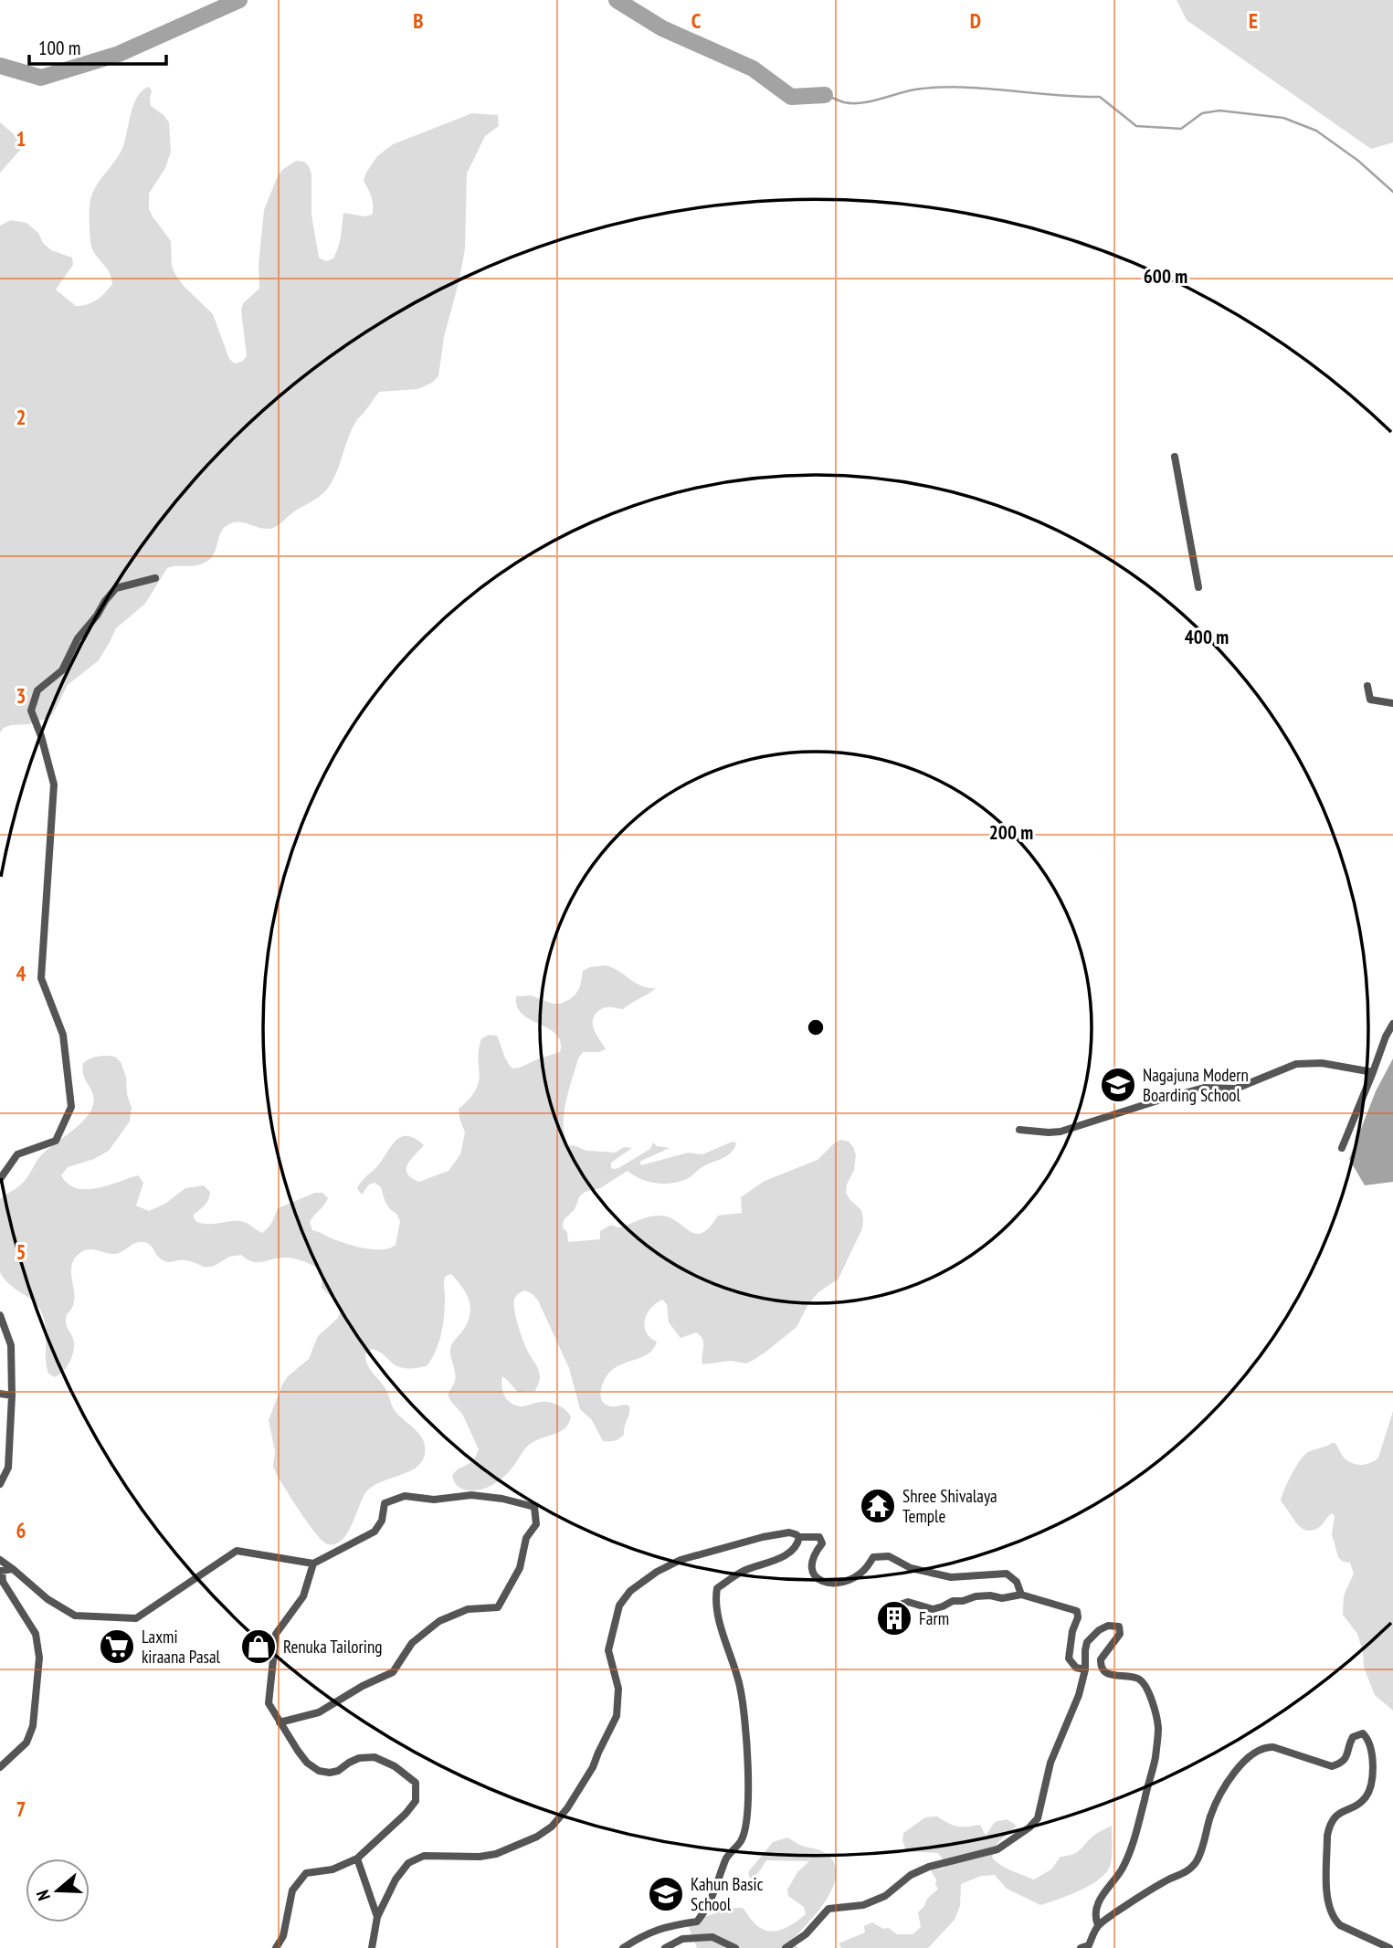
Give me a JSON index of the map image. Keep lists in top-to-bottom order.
{
  "places": {
    "school or university": ["Nagajuna Modern Boarding School", "Kahun Basic School"],
    "temple": ["Shree Shivalaya Temple"],
    "building": ["Farm"],
    "supermarket": ["Laxmi kiraana Pasal"],
    "shop": ["Renuka Tailoring"]
  },
  "scale_bar": "100 m",
  "north": "left",
  "grid": {
    "columns": [
      "B",
      "C",
      "D",
      "E"
    ],
    "rows": [
      "1",
      "2",
      "3",
      "4",
      "5",
      "6",
      "7"
    ]
  },
  "rings": ["600 m", "400 m", "200 m"]
}
